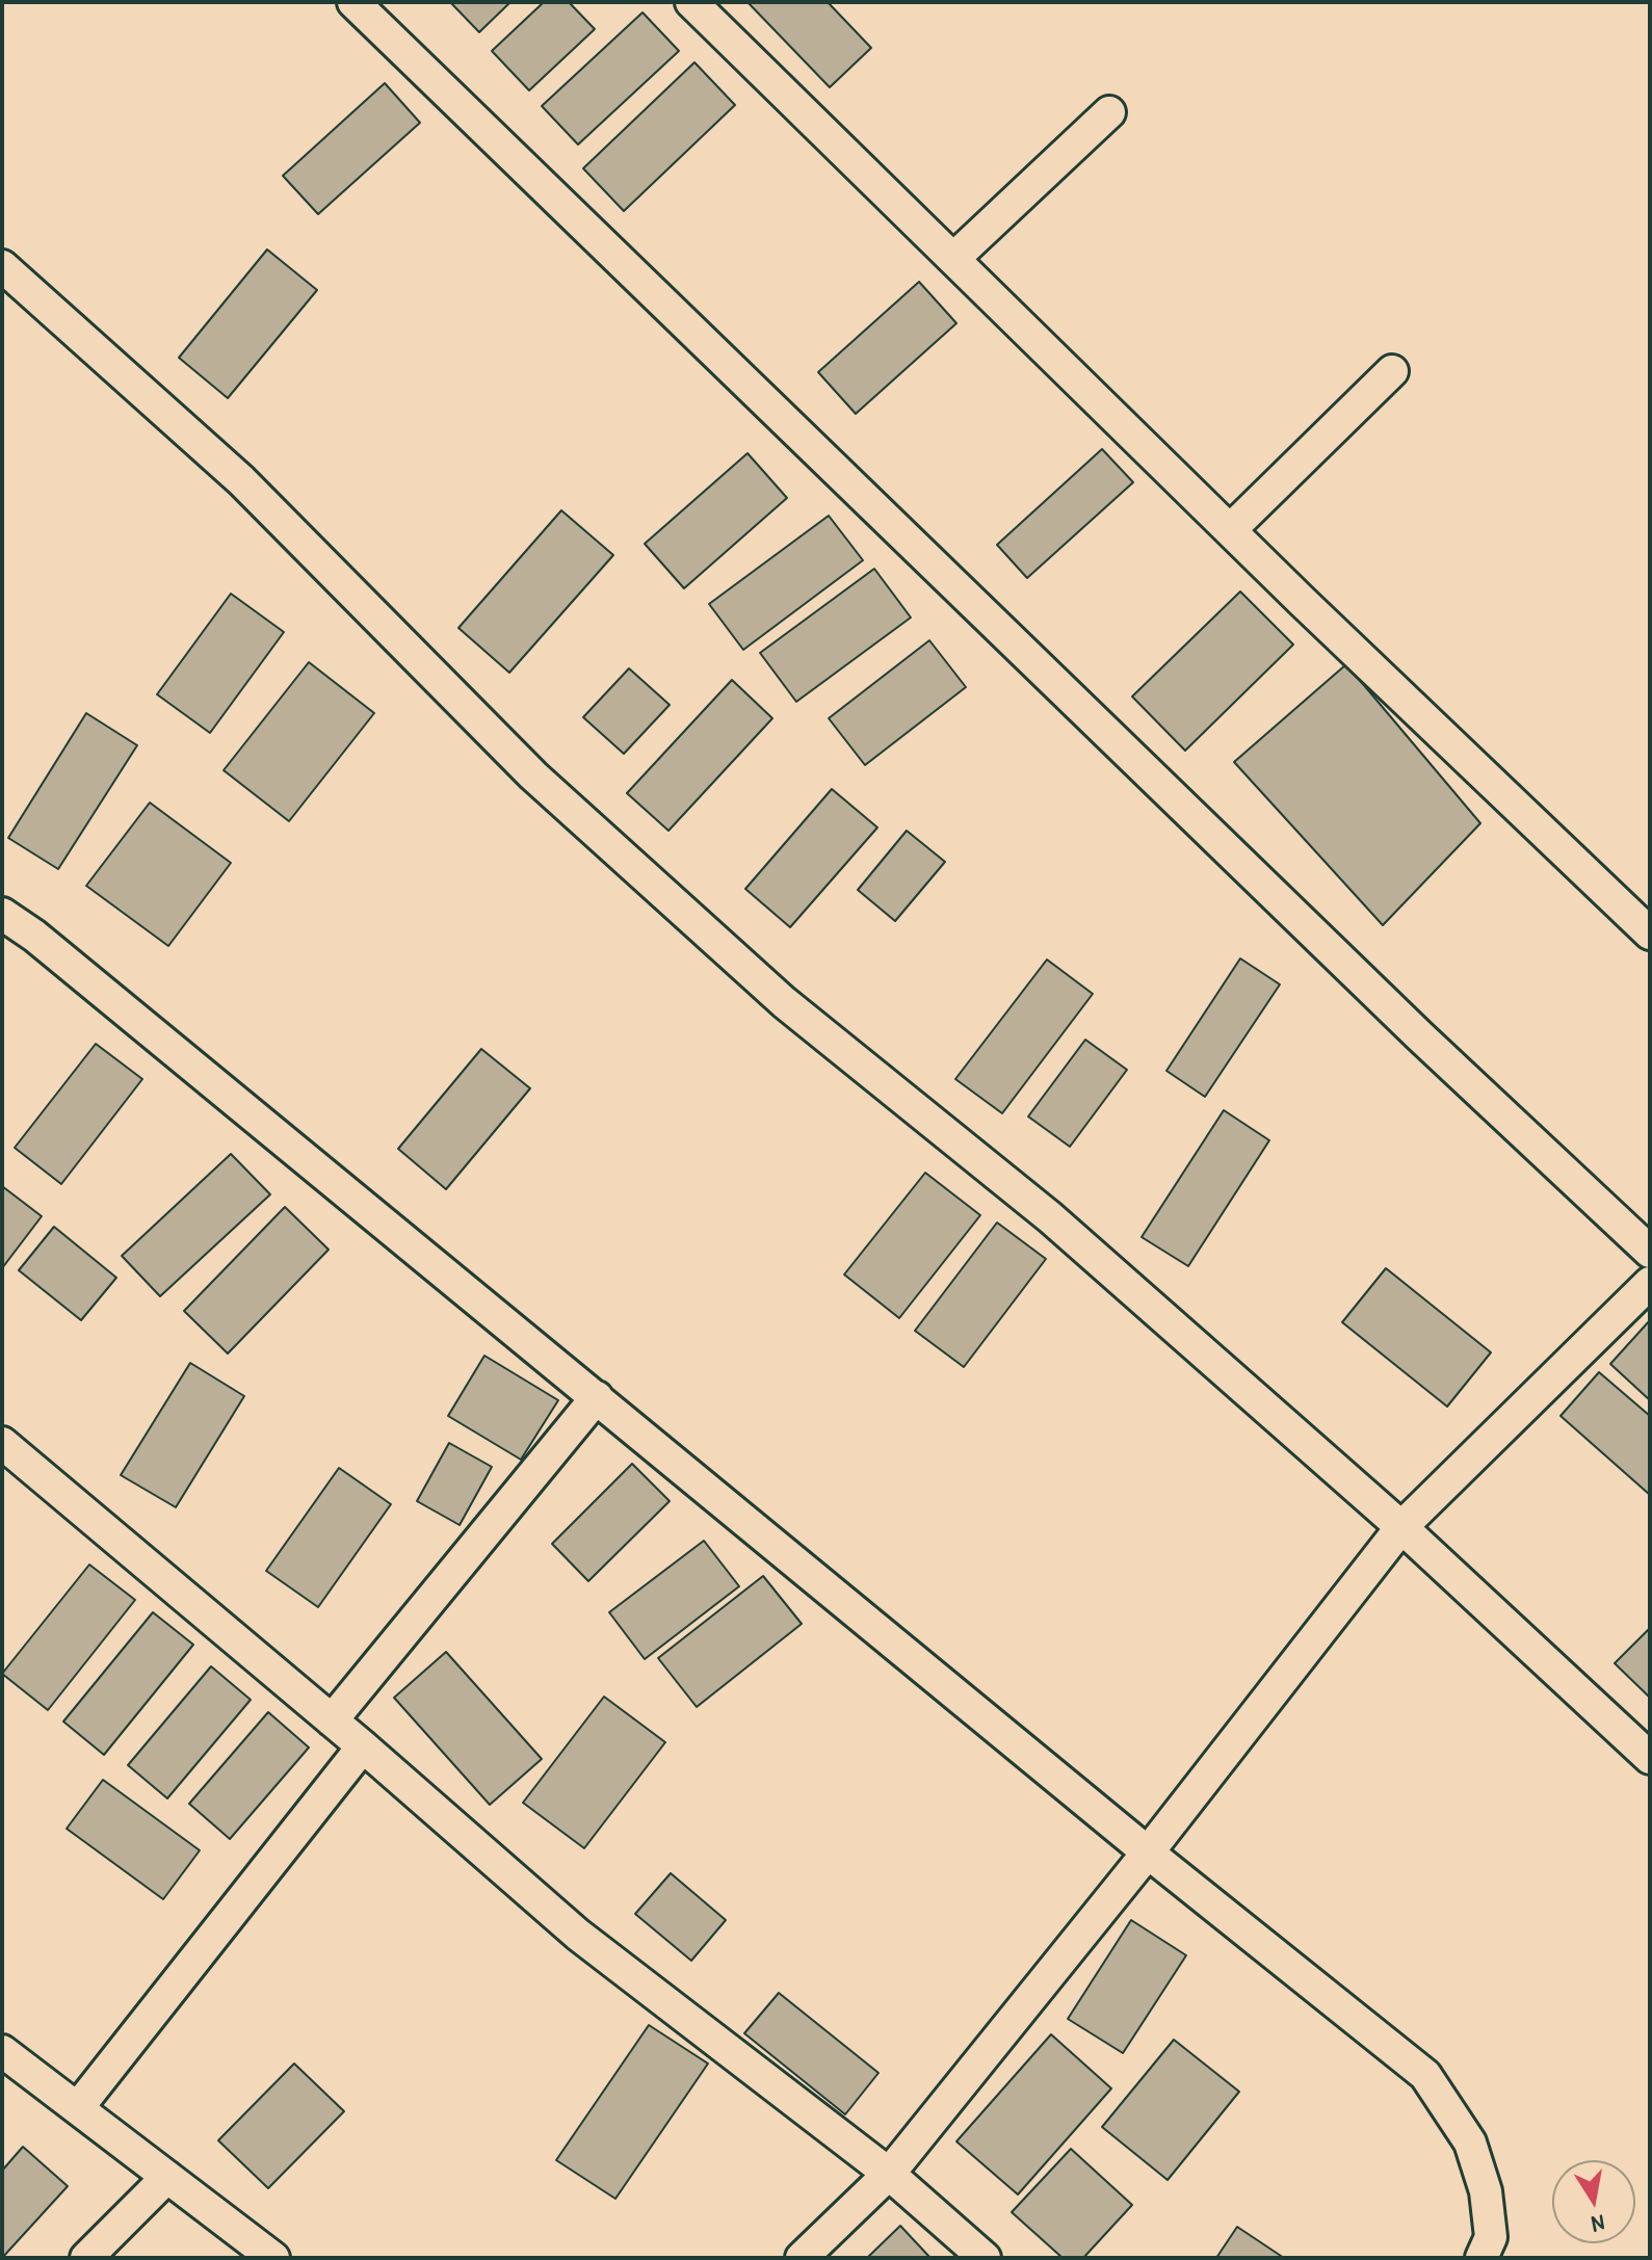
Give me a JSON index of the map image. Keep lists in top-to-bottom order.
{
  "north": "bottom"
}
